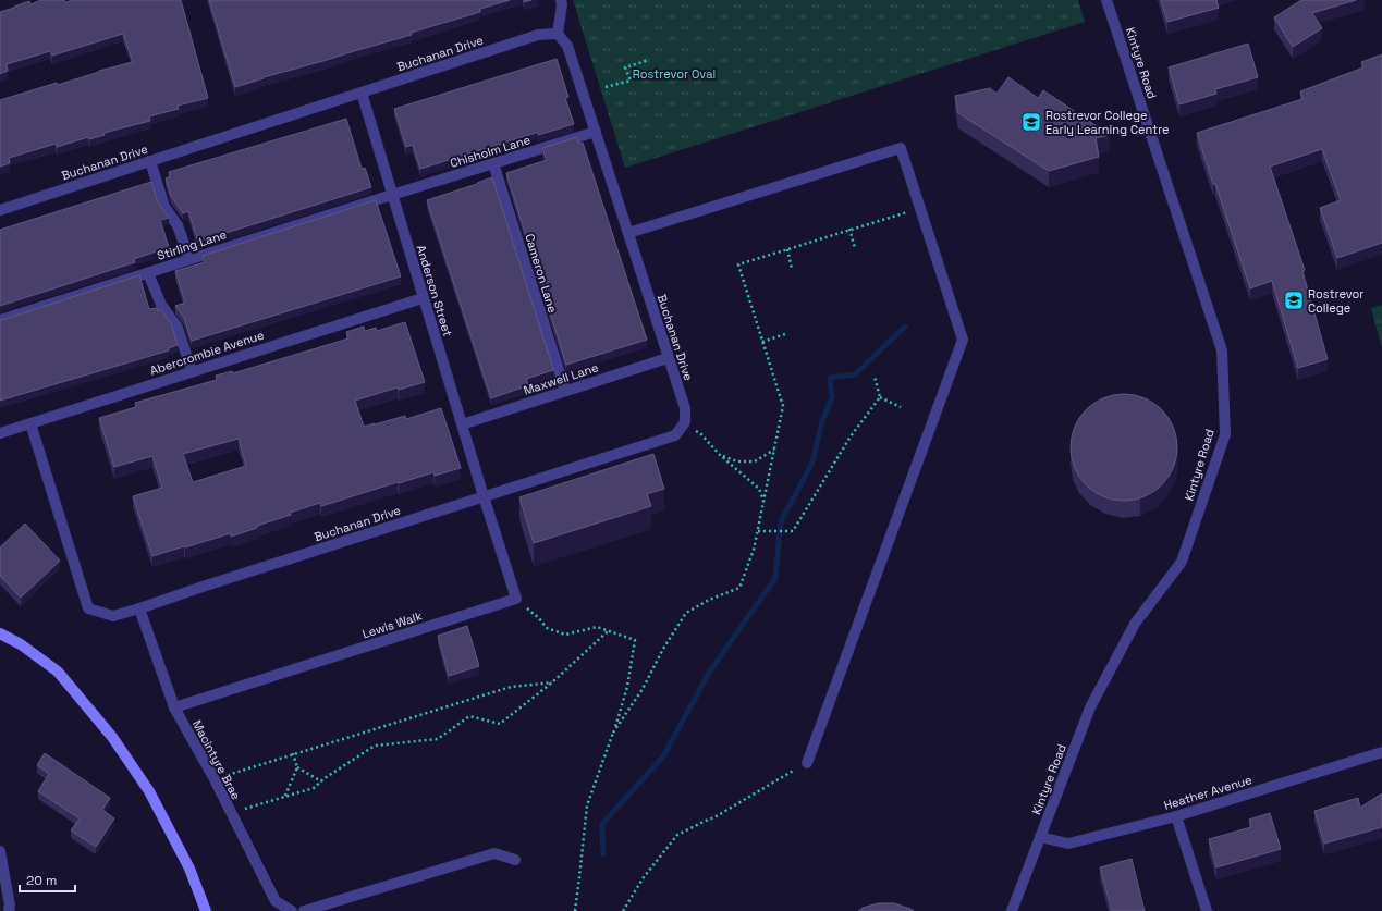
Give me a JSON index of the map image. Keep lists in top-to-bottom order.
{
  "streets": {
    "street": [
      "Buchanan Drive",
      "Kintyre Road",
      "Chisholm Lane",
      "Stirling Lane",
      "Cameron Lane",
      "Anderson Street",
      "Abercrombie Avenue",
      "Maxwell Lane",
      "Lewis Walk",
      "Macintyre Brae",
      "Heather Avenue"
    ]
  },
  "crossings": [
    ["Buchanan Drive", "Chisholm Lane"],
    ["Buchanan Drive", "Anderson Street"],
    ["Buchanan Drive", "Abercrombie Avenue"],
    ["Buchanan Drive", "Maxwell Lane"],
    ["Buchanan Drive", "Macintyre Brae"],
    ["Kintyre Road", "Heather Avenue"],
    ["Chisholm Lane", "Stirling Lane"],
    ["Chisholm Lane", "Cameron Lane"],
    ["Chisholm Lane", "Anderson Street"],
    ["Stirling Lane", "Anderson Street"],
    ["Cameron Lane", "Maxwell Lane"],
    ["Anderson Street", "Abercrombie Avenue"],
    ["Anderson Street", "Maxwell Lane"],
    ["Lewis Walk", "Macintyre Brae"]
  ],
  "parks": ["Rostrevor Oval"],
  "places": {
    "school or university": ["Rostrevor College Early Learning Centre", "Rostrevor College"]
  },
  "scale_bar": "20 m"
}
